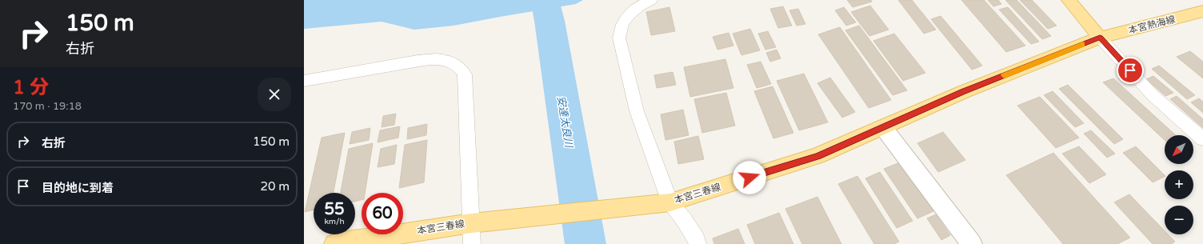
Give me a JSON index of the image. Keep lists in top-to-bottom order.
{
  "streets": {
    "main road": ["本宮熱海線", "本宮三春線"]
  },
  "crossings": [
    ["本宮熱海線", "本宮三春線"]
  ],
  "water": ["安達太良川"],
  "north": "bottom left",
  "page": {
    "turn": ["150 m", "右折"],
    "heading": ["1 分", "170 m · 19:18"],
    "list": [
      {
        "name": "右折",
        "value": "150 m"
      },
      {
        "name": "目的地に到着",
        "value": "20 m"
      }
    ],
    "map_buttons": ["+", "−"],
    "speed": "55 km/h",
    "limit": "60"
  }
}
